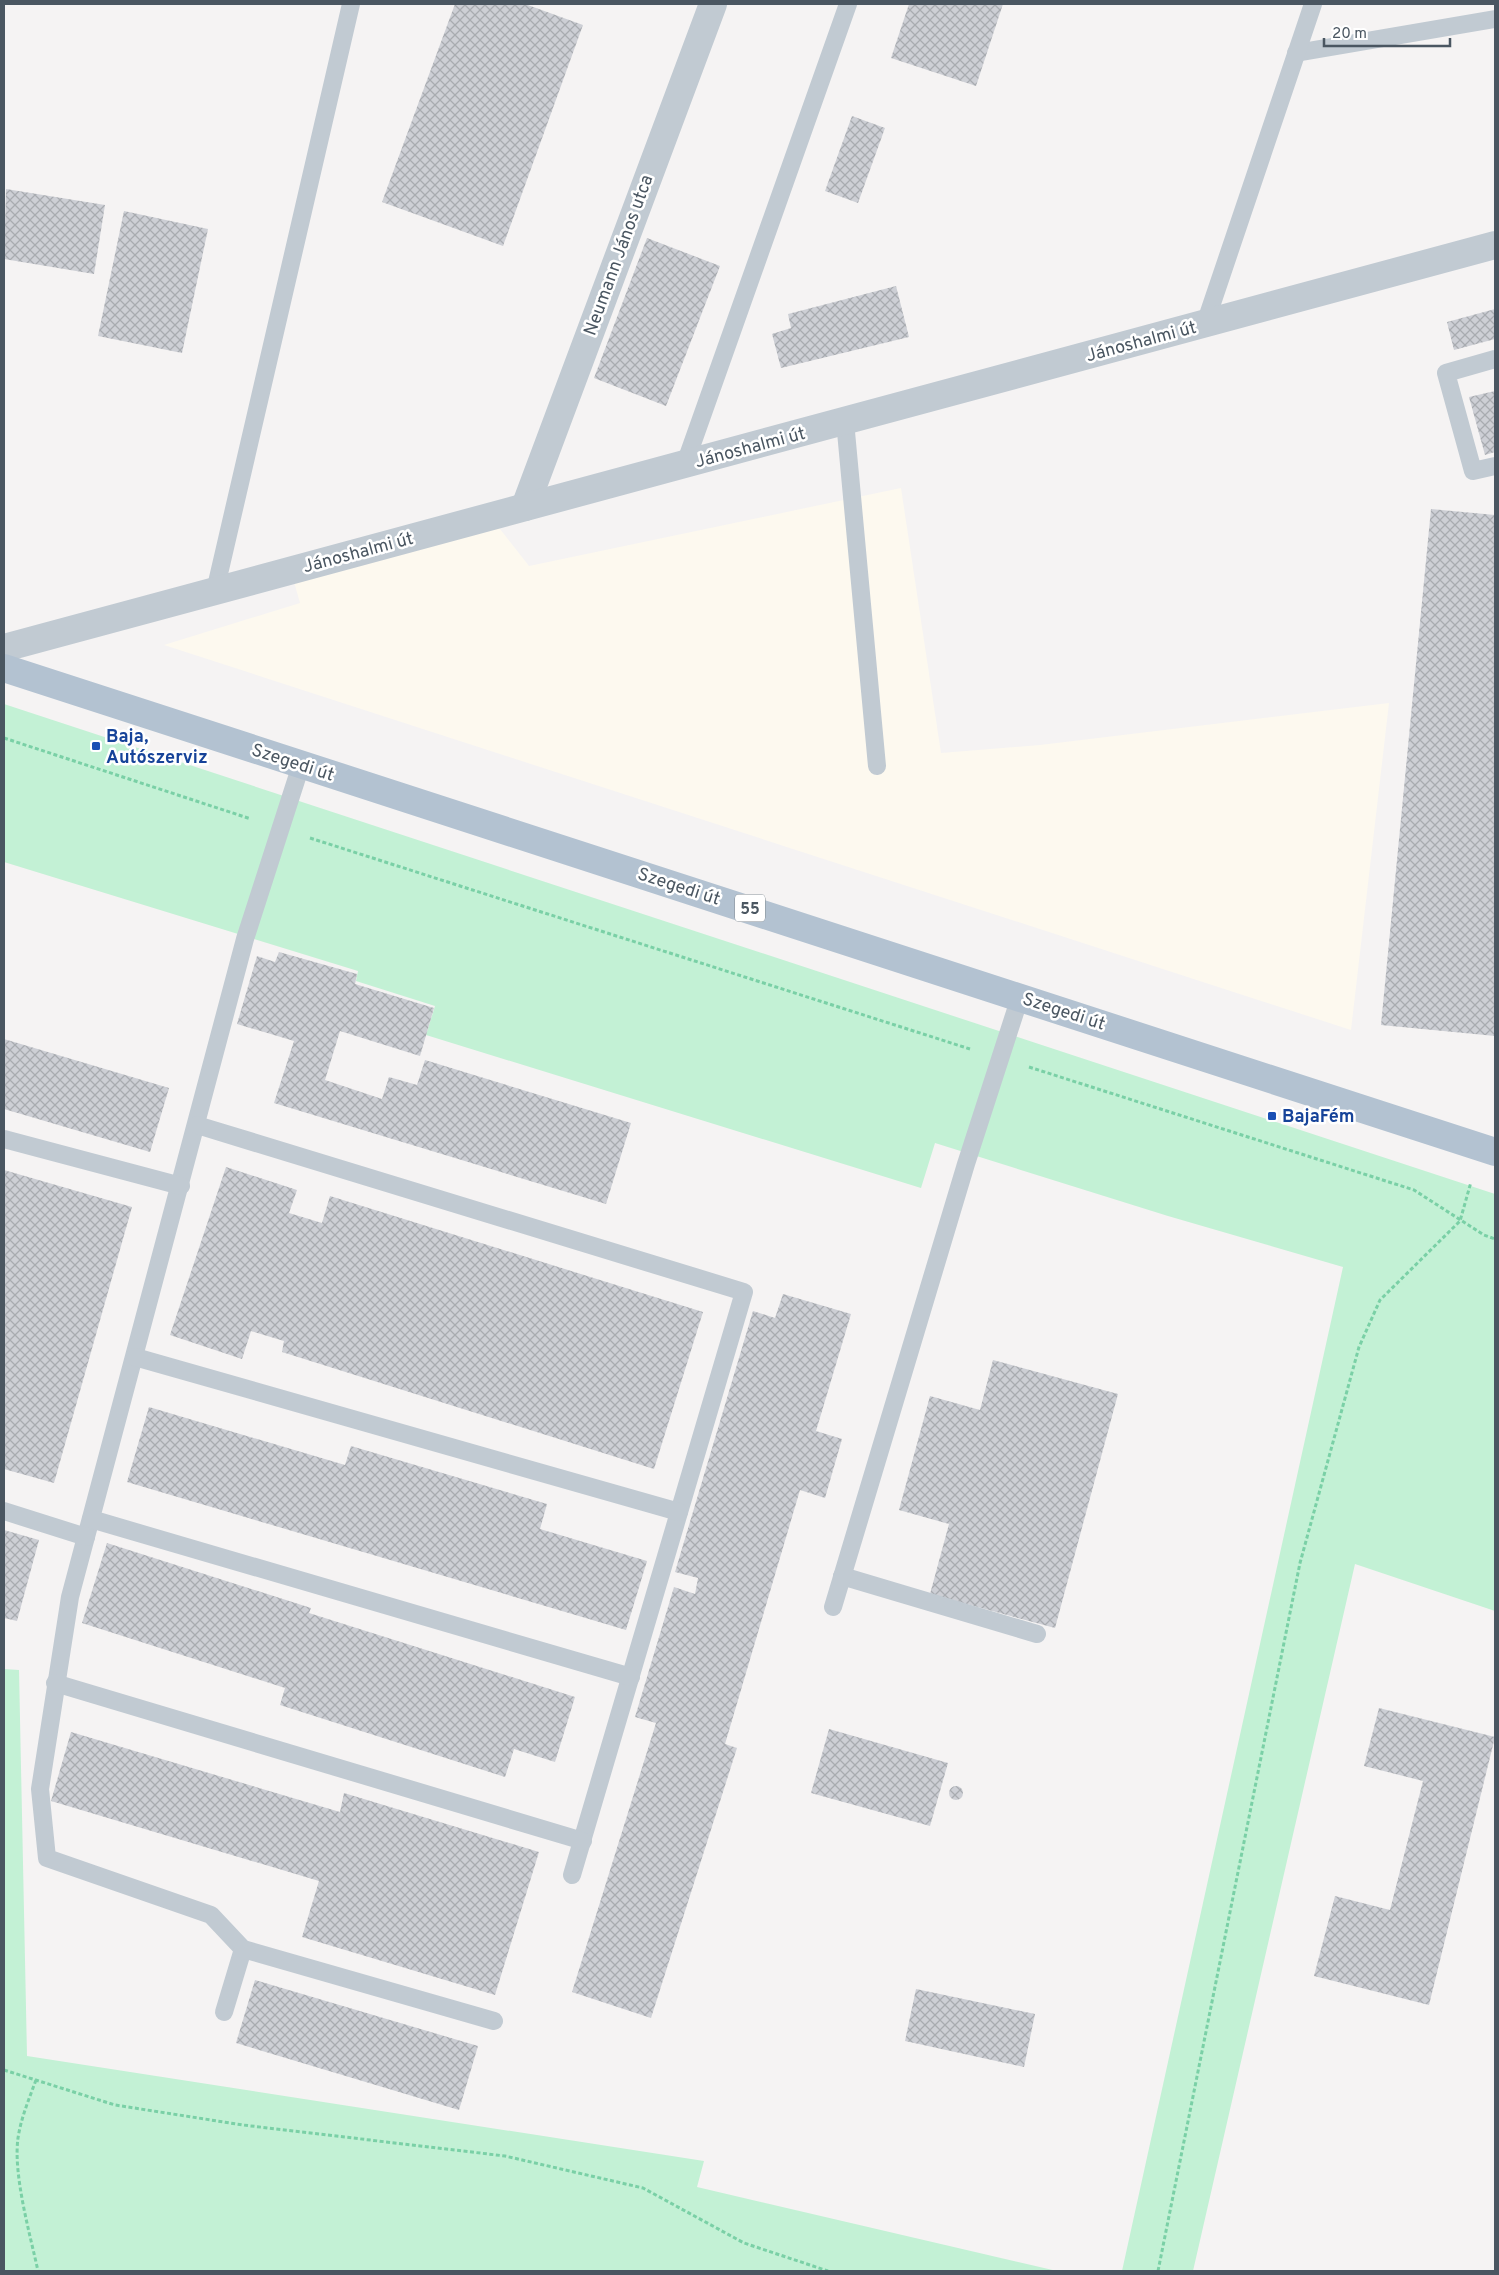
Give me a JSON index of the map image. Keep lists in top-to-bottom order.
{
  "streets": {
    "main road": ["Szegedi út", "55"],
    "street": ["Neumann János utca", "Jánoshalmi út"]
  },
  "crossings": [
    ["Neumann János utca", "Jánoshalmi út"]
  ],
  "places": {
    "transit": ["Baja, Autószerviz", "BajaFém"]
  },
  "scale_bar": "20 m"
}
